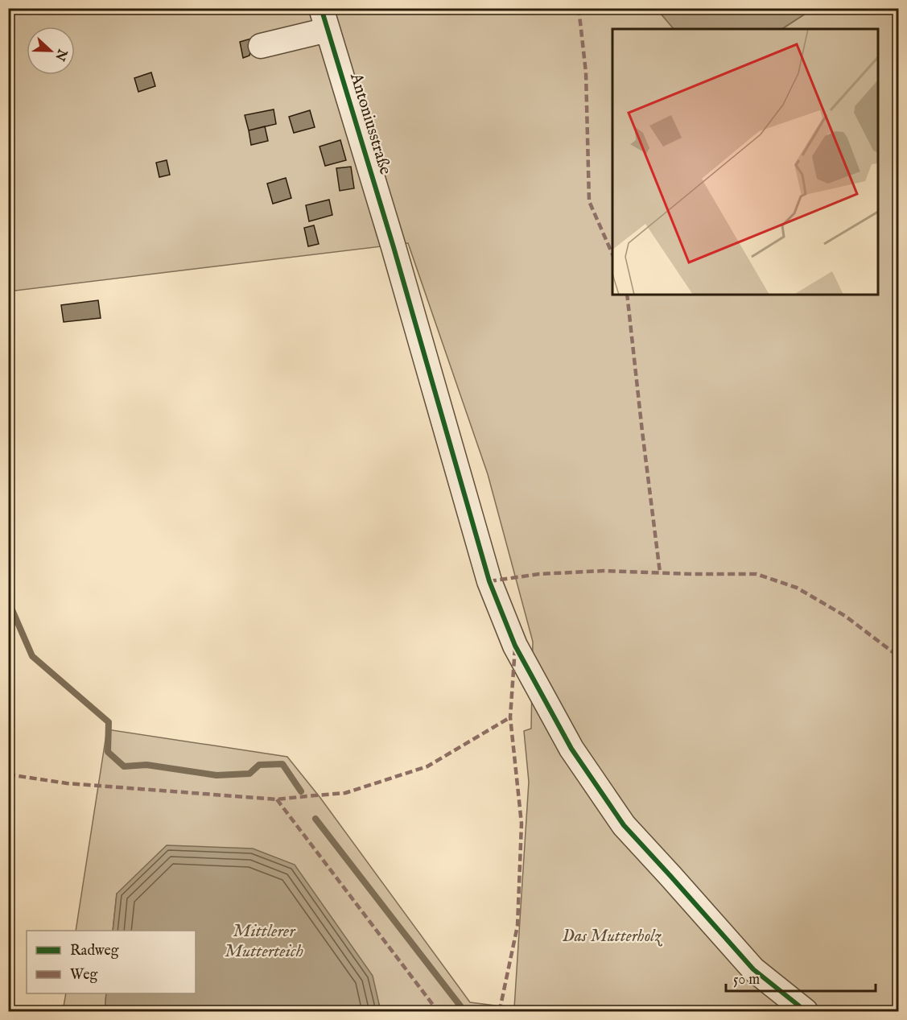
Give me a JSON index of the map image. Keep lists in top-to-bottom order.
{
  "streets": {
    "street": ["Antoniusstraße"]
  },
  "water": ["Mittlerer Mutterteich"],
  "parks": ["Das Mutterholz"],
  "legend": ["Radweg", "Weg"],
  "scale_bar": "50 m",
  "north": "right"
}
